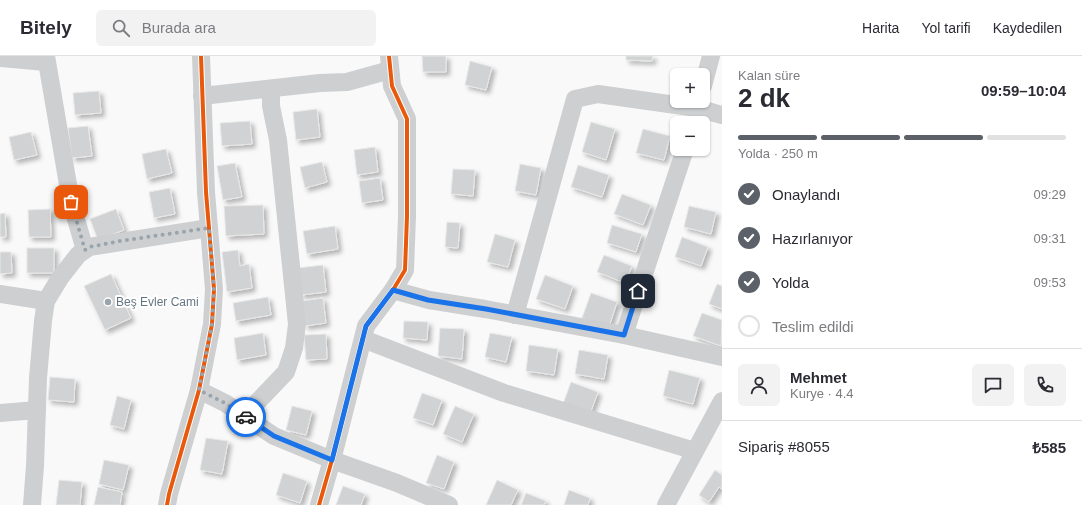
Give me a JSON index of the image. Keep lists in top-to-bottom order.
{
  "places": ["Beş Evler Cami"],
  "page": {
    "header": "Bitely",
    "search": "Burada ara",
    "nav": ["Harita", "Yol tarifi", "Kaydedilen"],
    "heading": ["2 dk", "Kalan süre", "09:59–10:04"],
    "panel": [
      "Mehmet",
      "Kurye · 4.4",
      "Sipariş #8055",
      "₺585"
    ],
    "map_buttons": ["+", "−"],
    "bar": "Yolda · 250 m",
    "list": [
      ["Onaylandı", "09:29"],
      ["Hazırlanıyor", "09:31"],
      ["Yolda", "09:53"],
      "Teslim edildi"
    ]
  }
}
